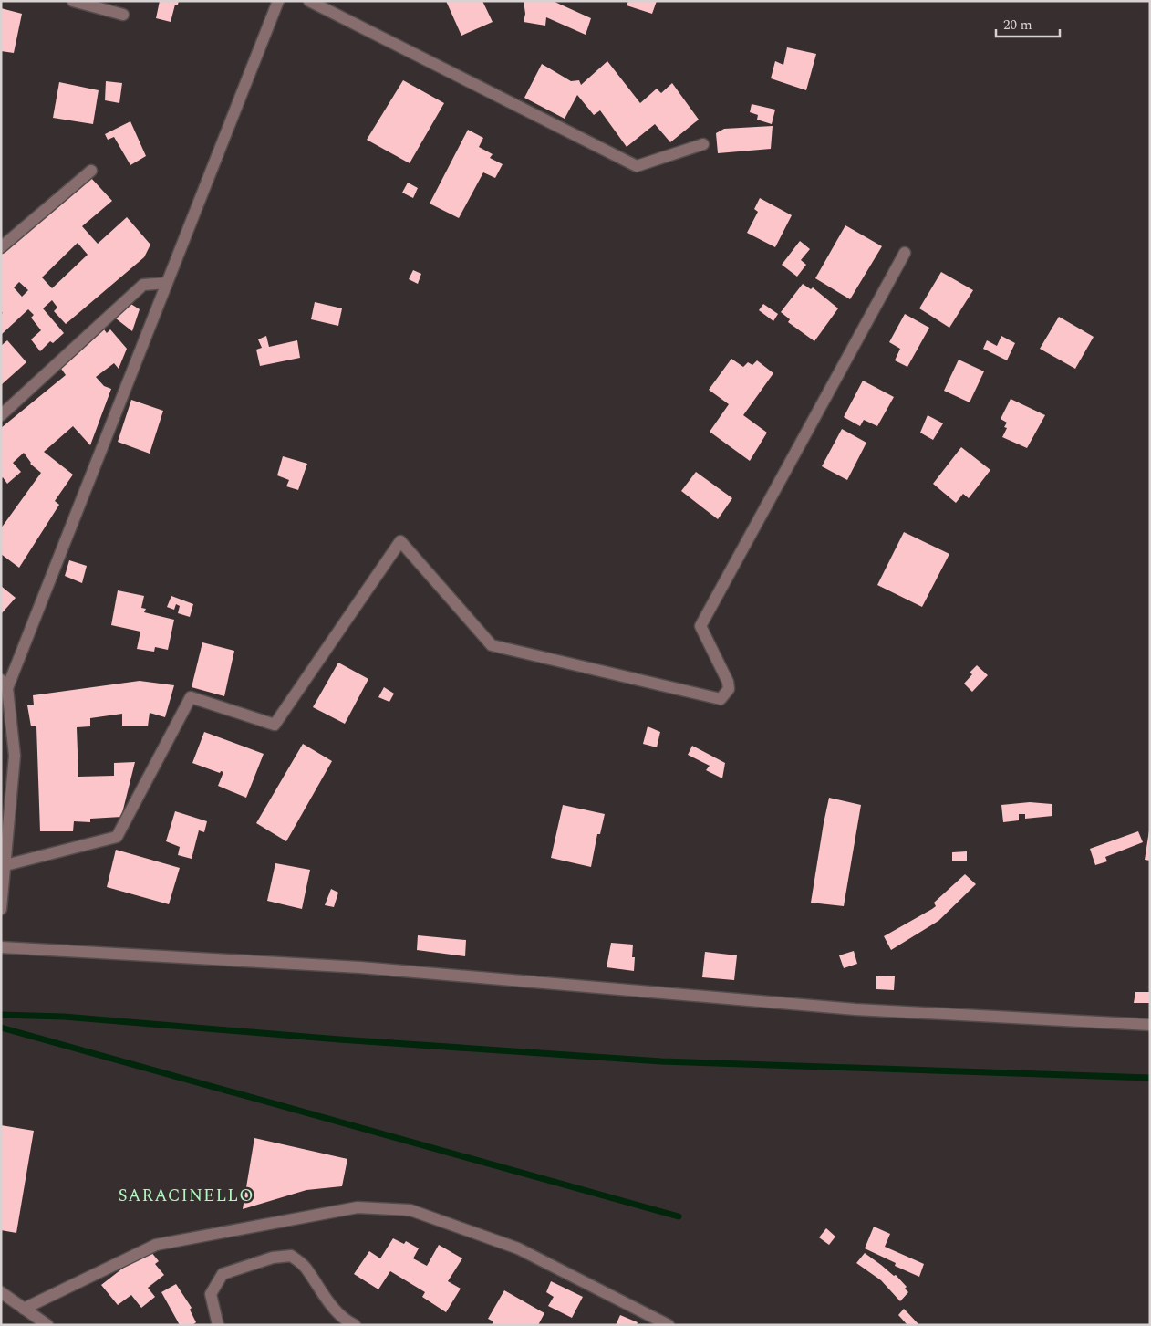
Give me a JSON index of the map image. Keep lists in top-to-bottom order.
{
  "districts": ["SARACINELLO"],
  "scale_bar": "20 m"
}
